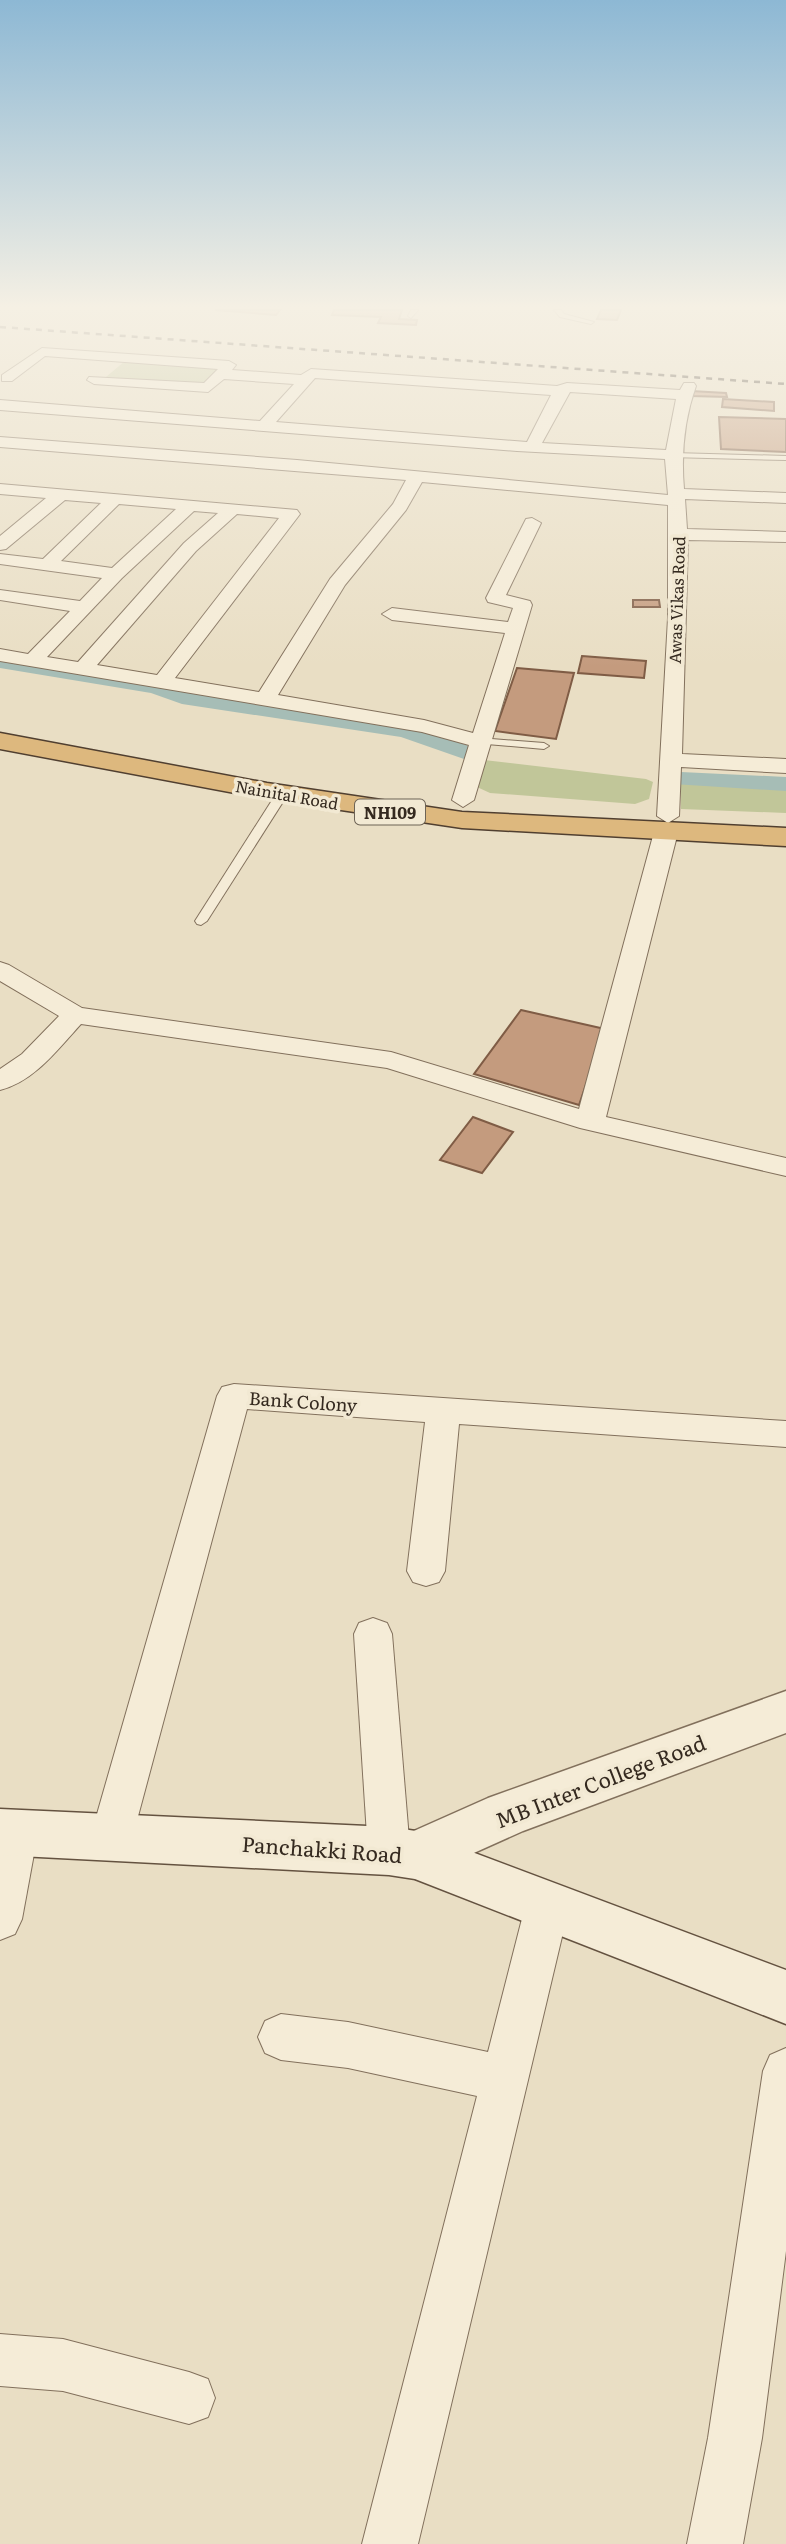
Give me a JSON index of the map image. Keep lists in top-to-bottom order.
{
  "streets": {
    "highway": ["Nainital Road", "NH109"],
    "main road": ["MB Inter College Road", "Panchakki Road"],
    "street": ["Awas Vikas Road", "Bank Colony"]
  },
  "crossings": [
    ["Awas Vikas Road", "Nainital Road"],
    ["Bank Colony", "Panchakki Road"],
    ["MB Inter College Road", "Panchakki Road"]
  ]
}
